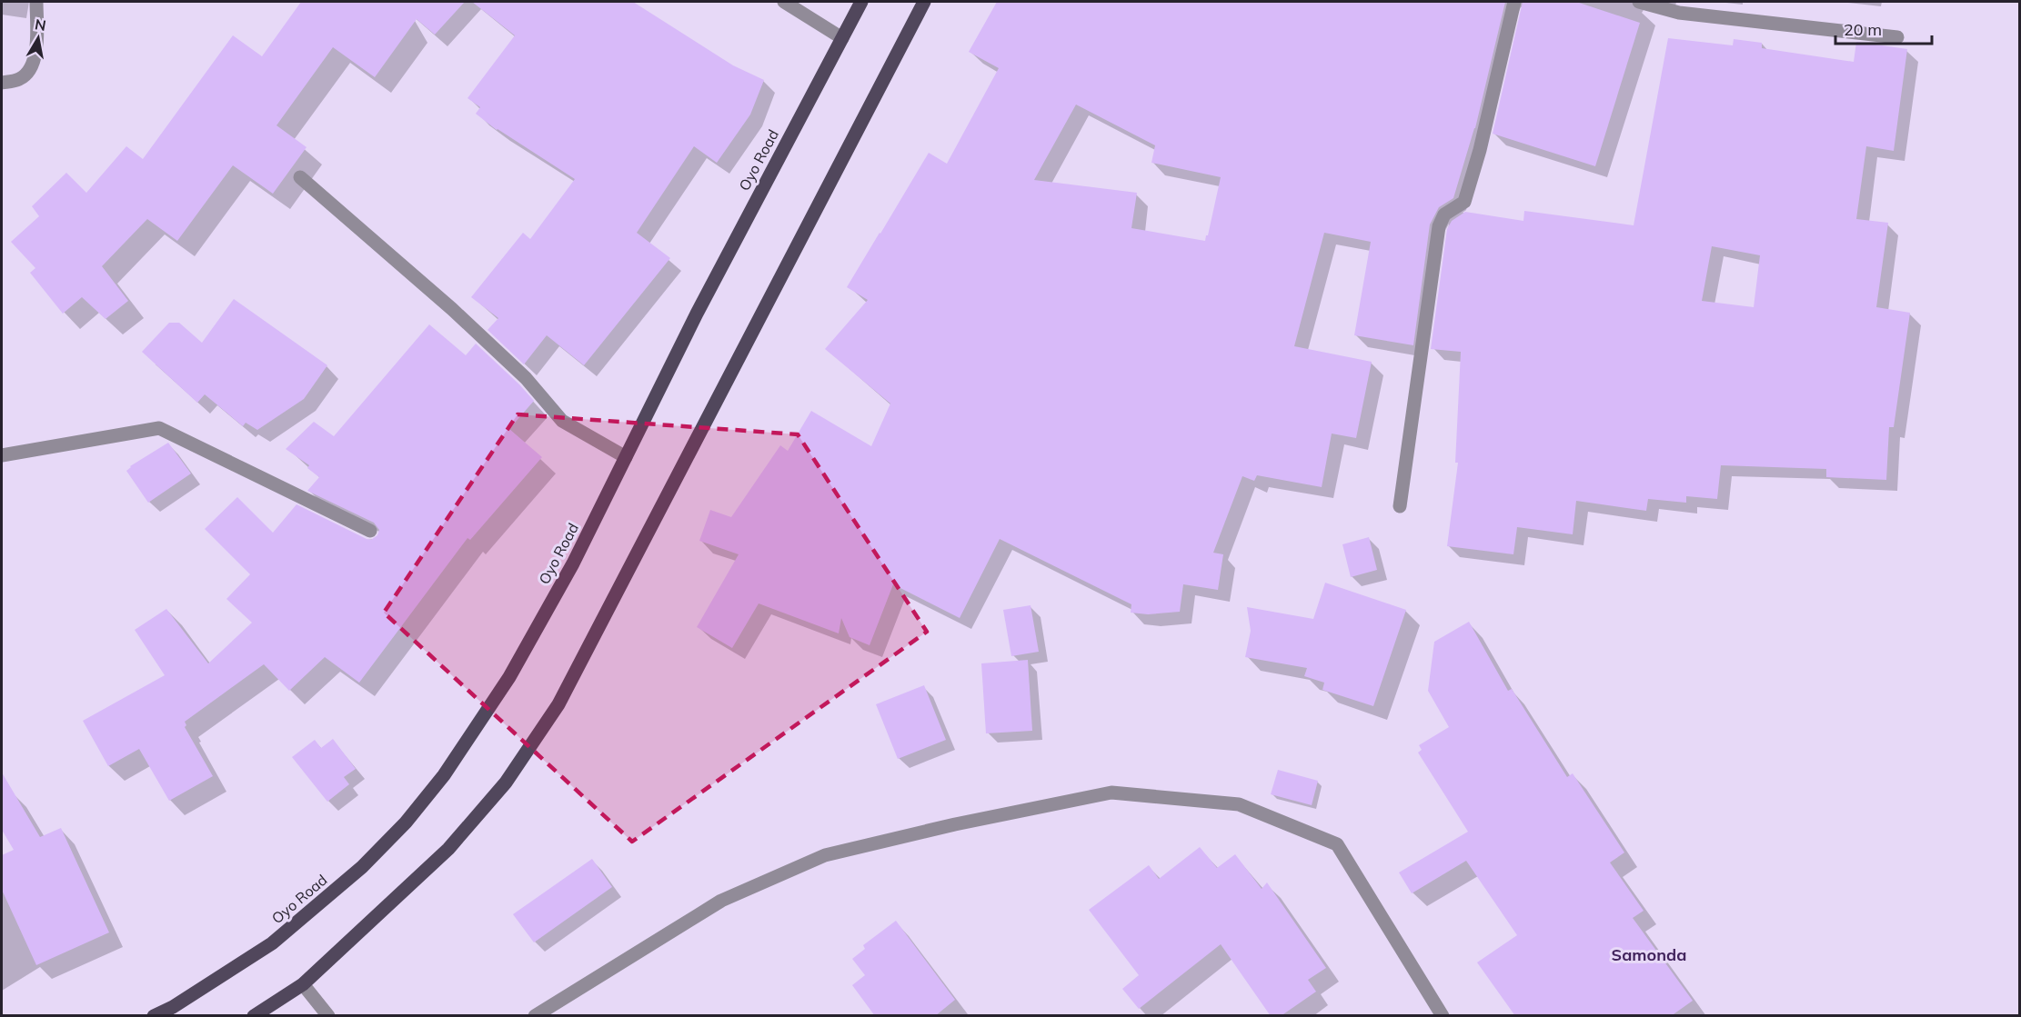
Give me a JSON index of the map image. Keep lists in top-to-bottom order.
{
  "streets": {
    "main road": ["Oyo Road"]
  },
  "districts": ["Samonda"],
  "scale_bar": "20 m",
  "north": "top"
}
